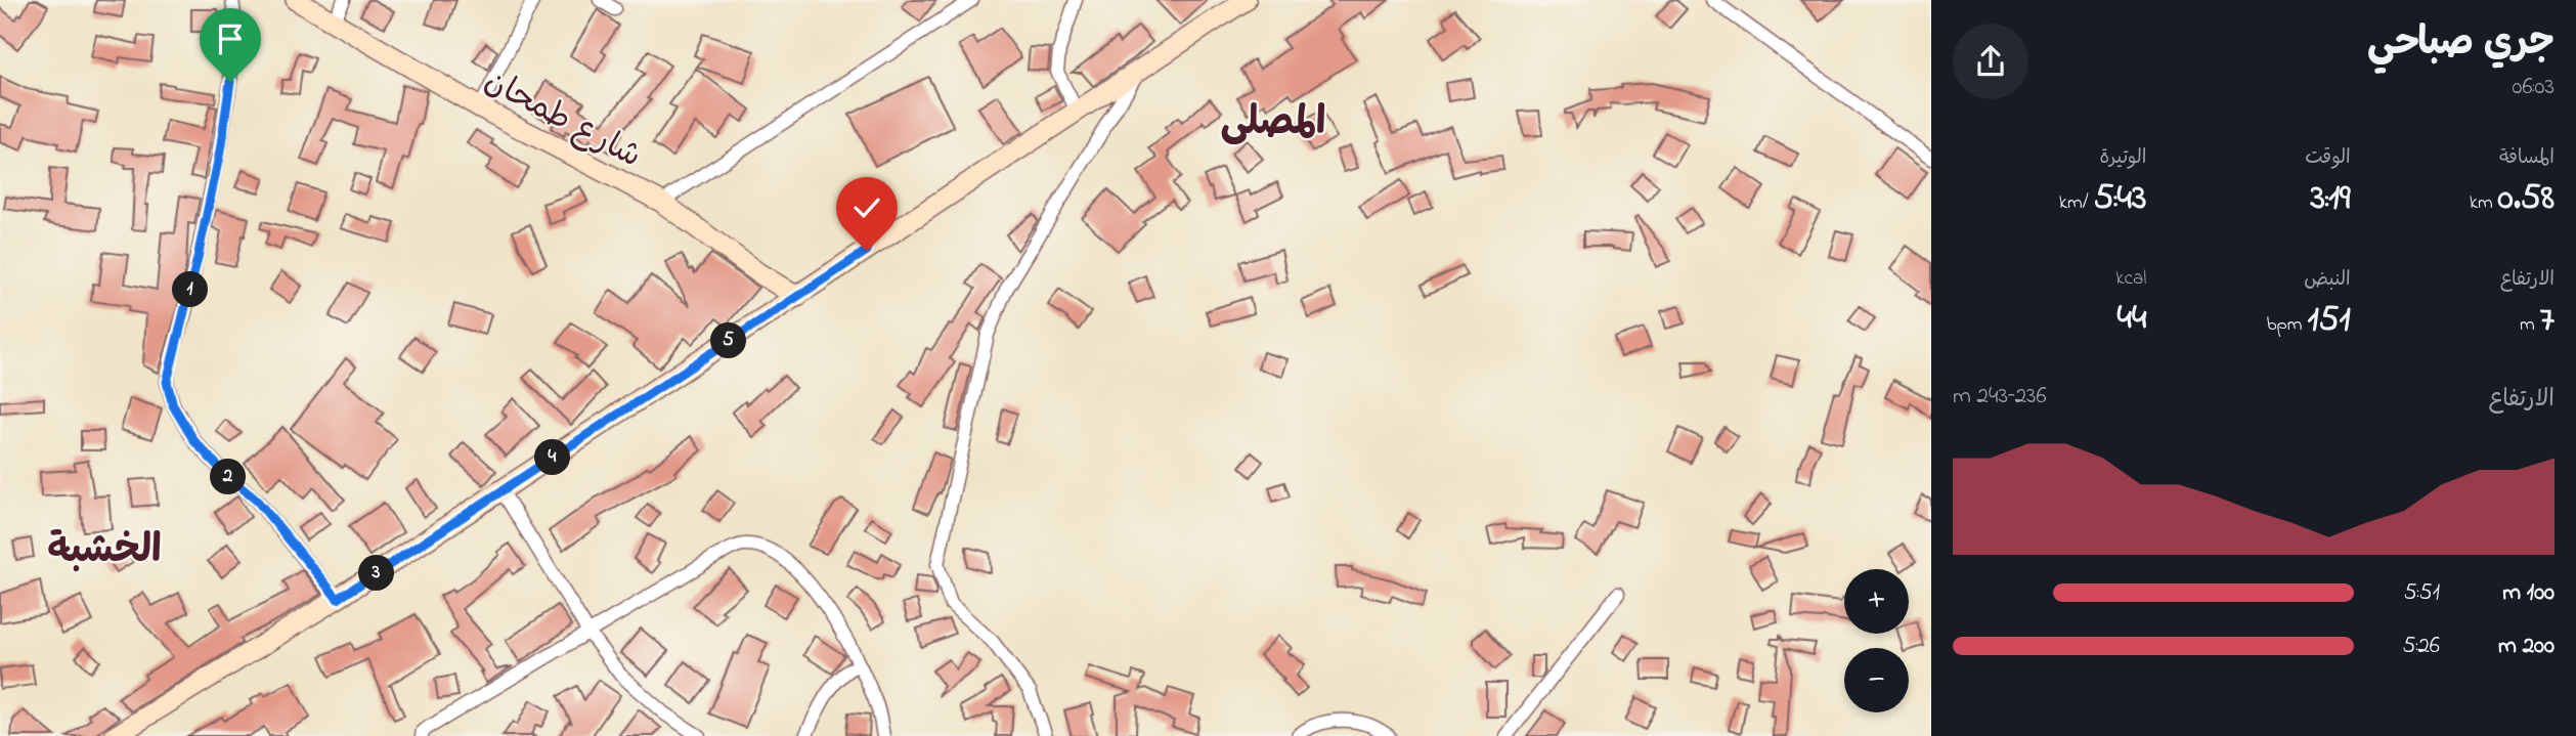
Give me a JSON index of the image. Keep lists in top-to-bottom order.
{
  "streets": {
    "main road": ["شارع طمحان"]
  },
  "districts": ["المصلى", "الخشبة"],
  "page": {
    "heading": ["جري صباحي", "06:03"],
    "stats": [
      ["المسافة", "0.58 km"],
      ["الوقت", "3:19"],
      ["الوتيرة", "5:43 /km"],
      ["الارتفاع", "7 m"],
      ["النبض", "151 bpm"],
      ["kcal", "44"]
    ],
    "pins": [
      "1",
      "5",
      "4",
      "2",
      "3"
    ],
    "chart": ["الارتفاع", "236–243 m"],
    "list": [
      {
        "name": "100 m",
        "note": "5:51"
      },
      {
        "name": "200 m",
        "note": "5:26"
      }
    ],
    "map_buttons": ["+", "−"]
  }
}
